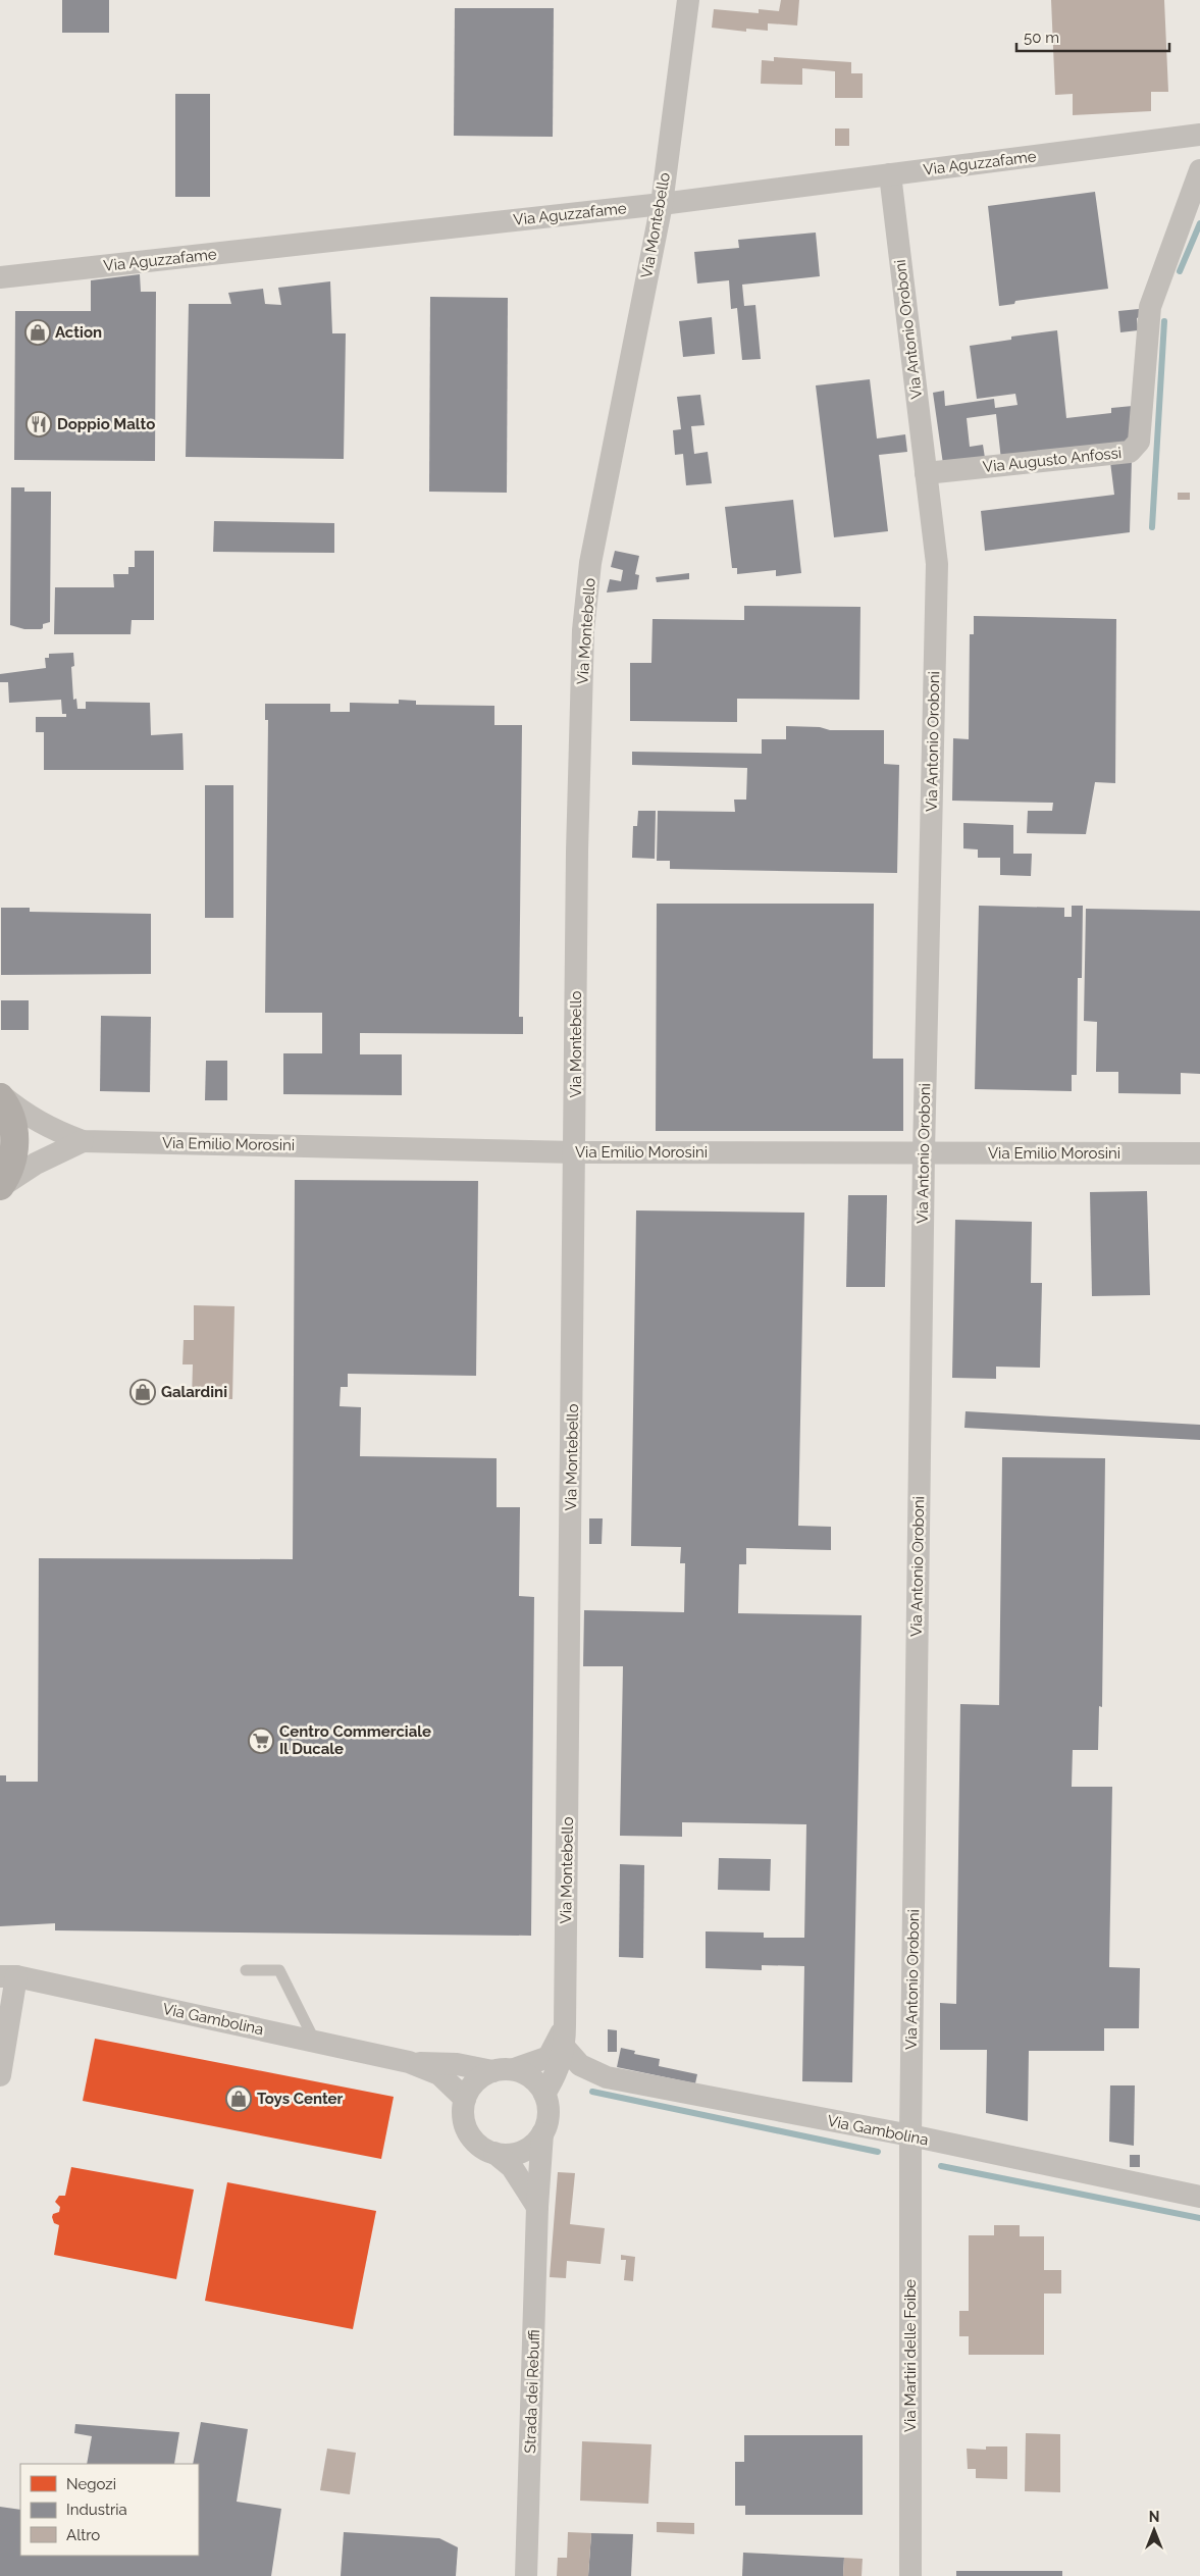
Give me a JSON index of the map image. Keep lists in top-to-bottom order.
{
  "streets": {
    "street": [
      "Via Aguzzafame",
      "Via Montebello",
      "Via Antonio Oroboni",
      "Via Augusto Anfossi",
      "Via Emilio Morosini",
      "Via Gambolina",
      "Via Martiri delle Foibe",
      "Strada dei Rebuffi"
    ]
  },
  "crossings": [
    ["Via Aguzzafame", "Via Montebello"],
    ["Via Aguzzafame", "Via Antonio Oroboni"],
    ["Via Montebello", "Via Emilio Morosini"],
    ["Via Montebello", "Via Gambolina"],
    ["Via Montebello", "Strada dei Rebuffi"],
    ["Via Antonio Oroboni", "Via Augusto Anfossi"],
    ["Via Antonio Oroboni", "Via Emilio Morosini"],
    ["Via Antonio Oroboni", "Via Gambolina"],
    ["Via Antonio Oroboni", "Via Martiri delle Foibe"],
    ["Via Gambolina", "Via Martiri delle Foibe"],
    ["Via Gambolina", "Strada dei Rebuffi"]
  ],
  "places": {
    "shop": ["Action", "Galardini", "Toys Center"],
    "restaurant": ["Doppio Malto"],
    "supermarket": ["Centro Commerciale Il Ducale"]
  },
  "legend": ["Negozi", "Industria", "Altro"],
  "scale_bar": "50 m",
  "north": "top"
}
